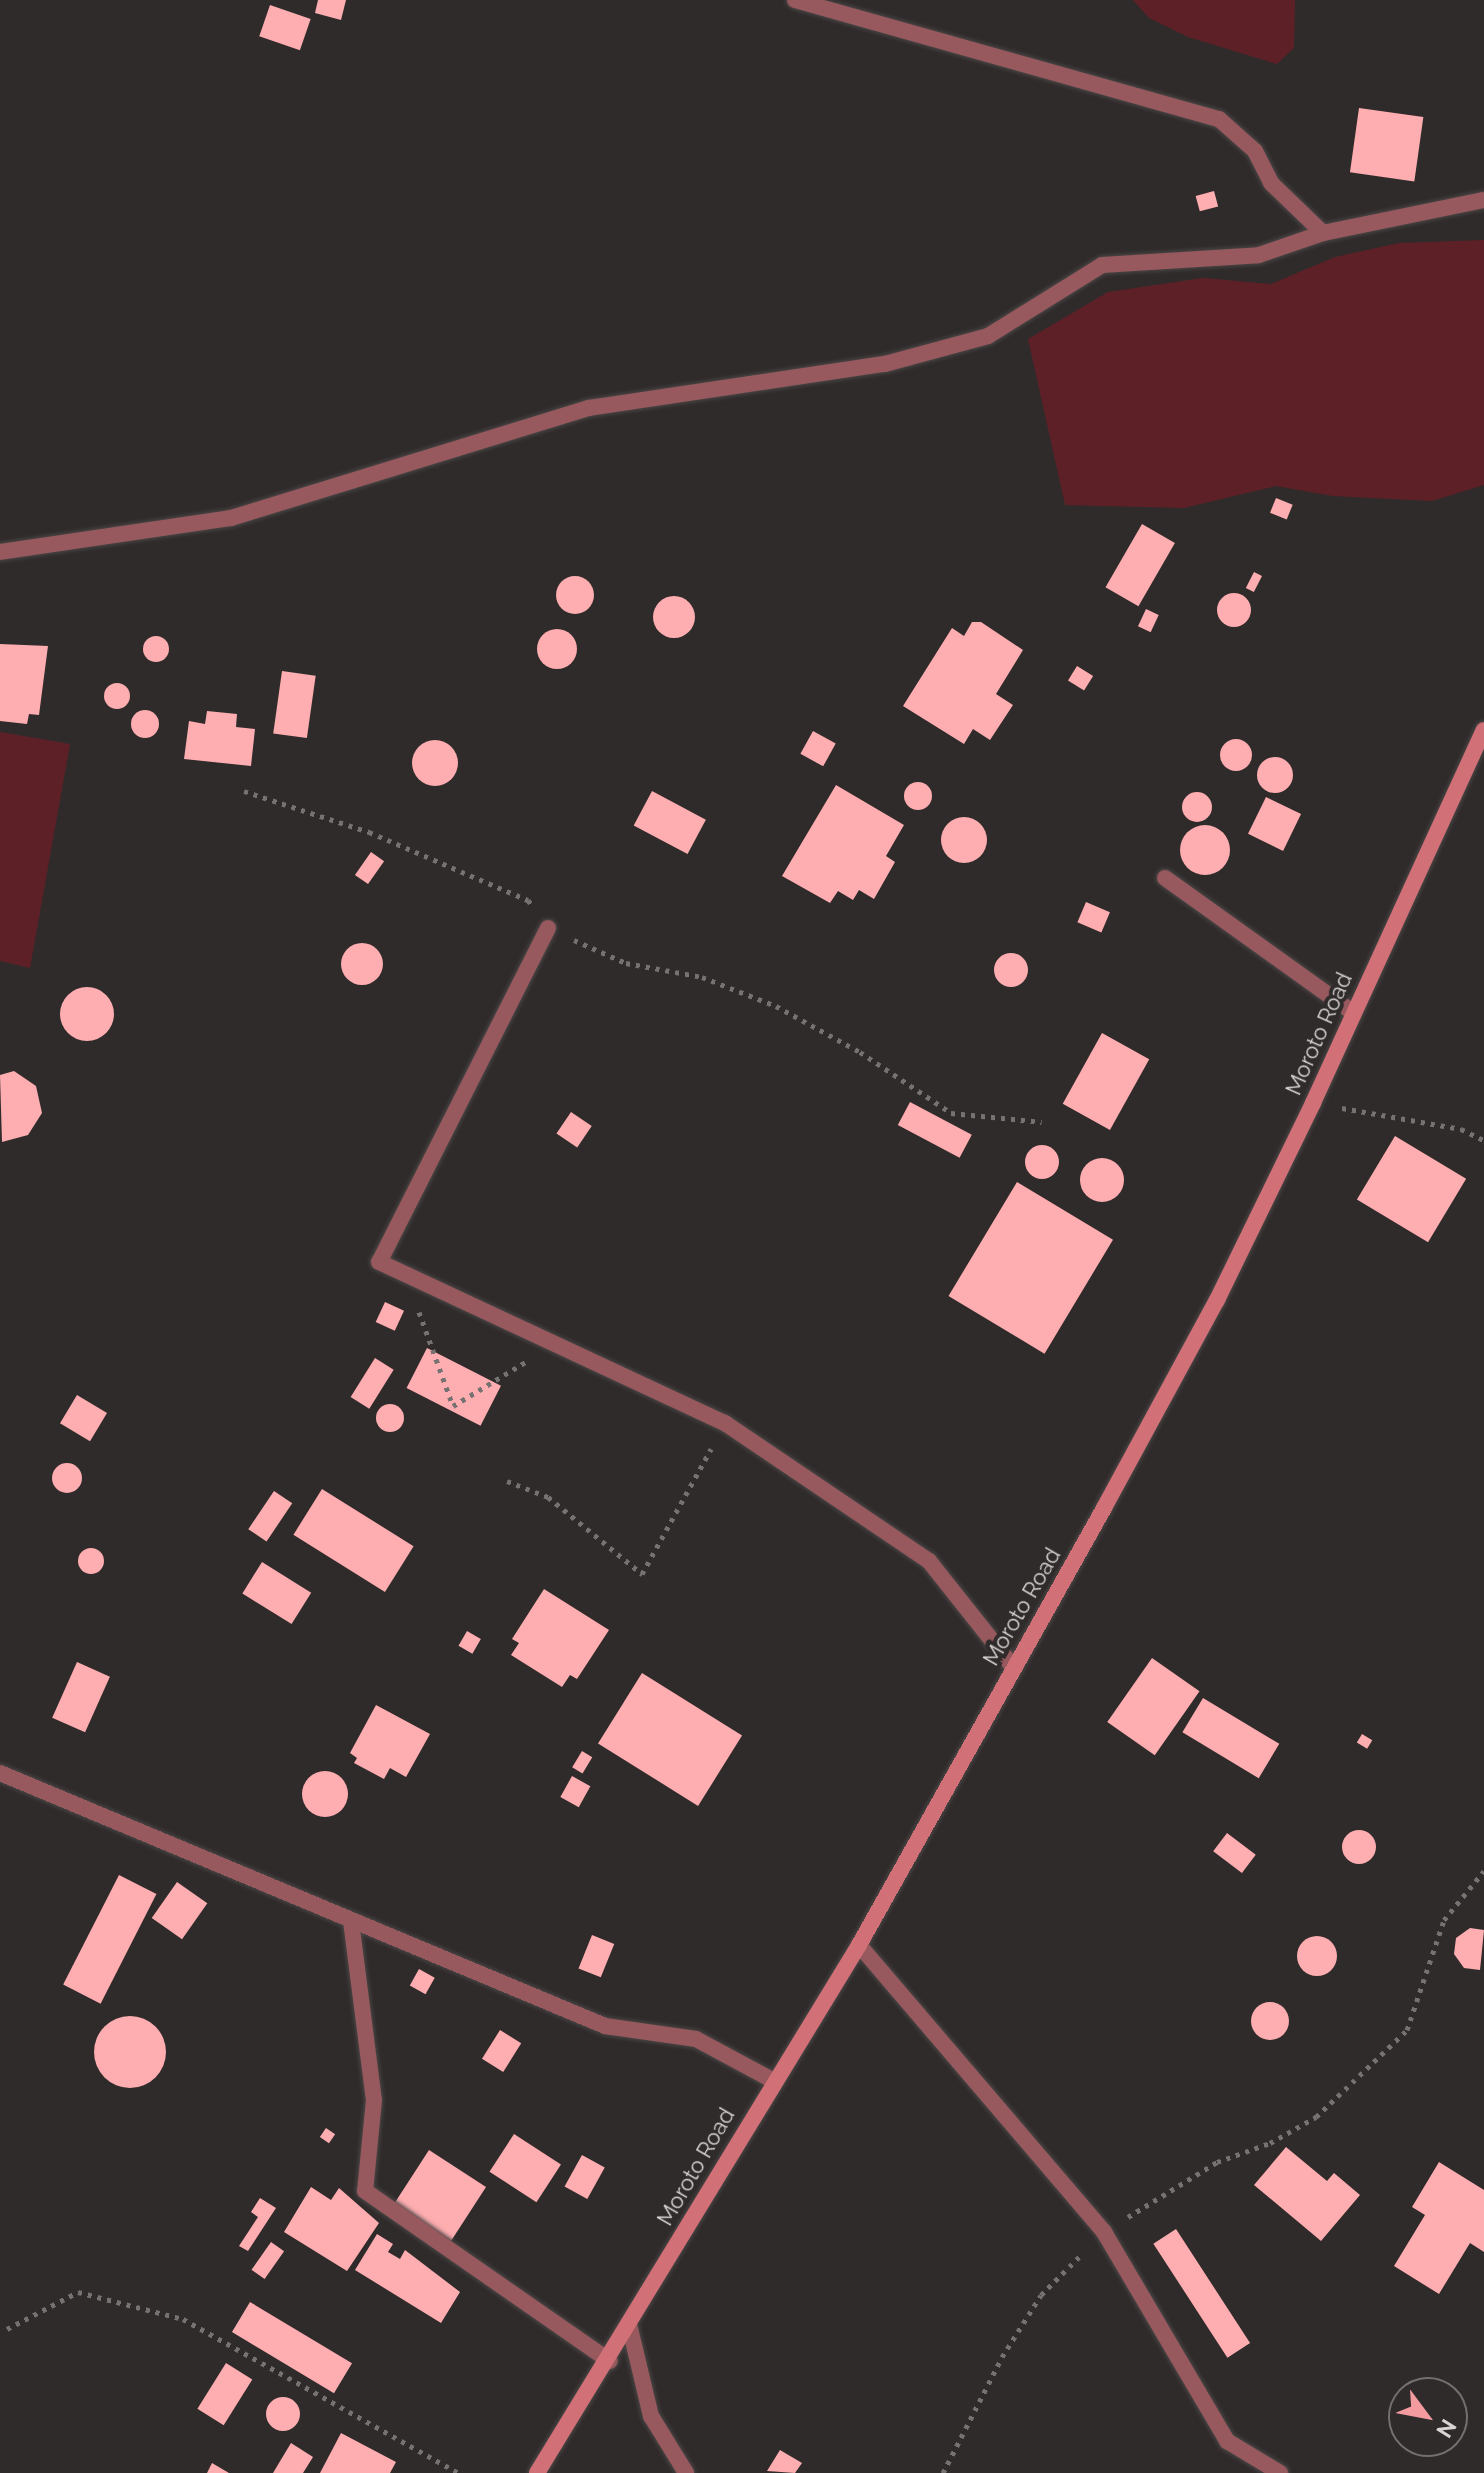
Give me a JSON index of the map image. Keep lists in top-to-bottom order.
{
  "streets": {
    "main road": ["Moroto Road"]
  },
  "north": "bottom right"
}
